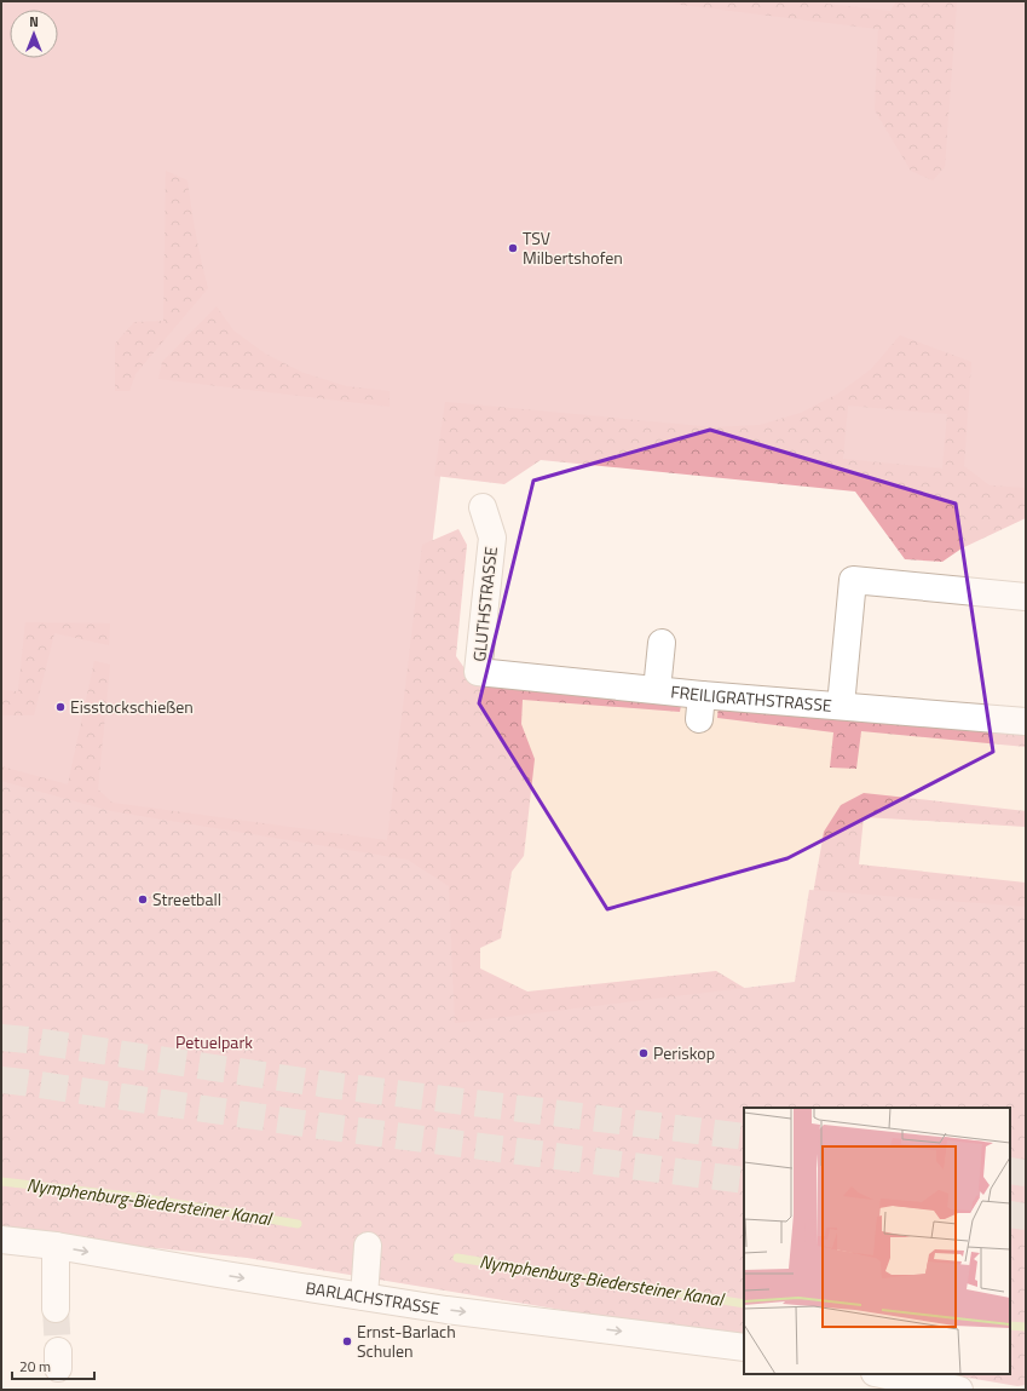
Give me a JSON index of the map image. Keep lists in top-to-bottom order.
{
  "streets": {
    "street": ["GLUTHSTRASSE", "FREILIGRATHSTRASSE", "BARLACHSTRASSE"]
  },
  "crossings": [
    ["GLUTHSTRASSE", "FREILIGRATHSTRASSE"]
  ],
  "one_way": ["BARLACHSTRASSE"],
  "water": ["Nymphenburg-Biedersteiner Kanal"],
  "parks": ["Petuelpark"],
  "places": [
    "TSV Milbertshofen",
    "Eisstockschießen",
    "Streetball",
    "Periskop",
    "Ernst-Barlach Schulen"
  ],
  "scale_bar": "20 m",
  "north": "top"
}
